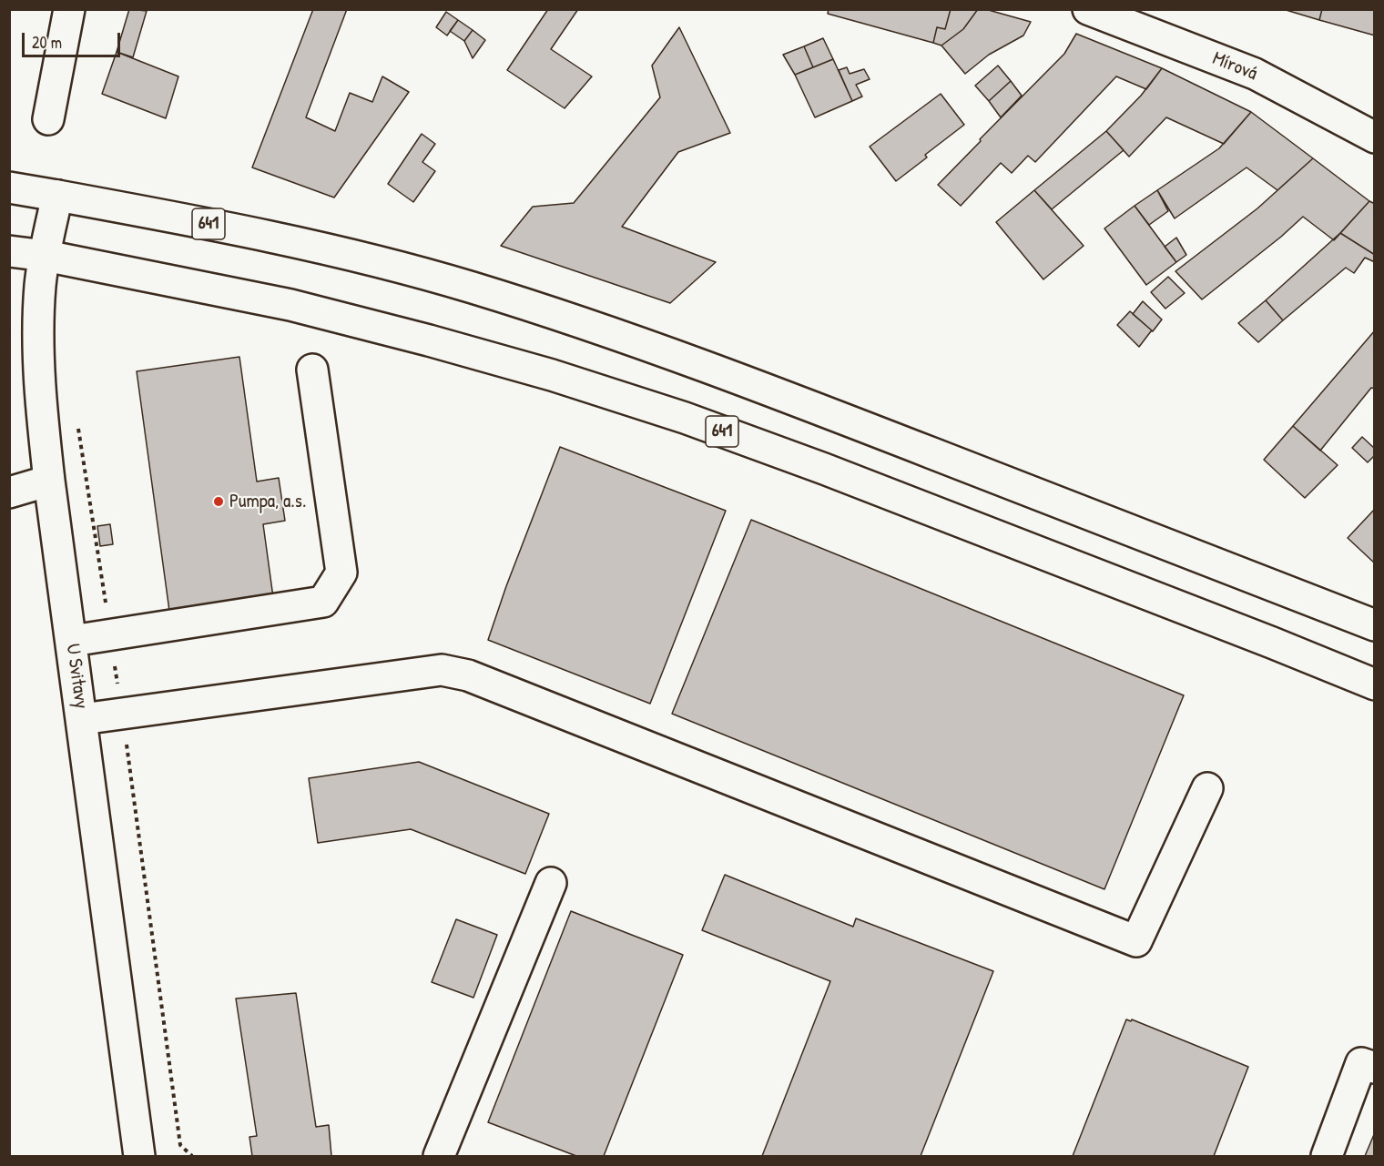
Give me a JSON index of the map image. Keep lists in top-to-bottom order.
{
  "streets": {
    "main road": ["Mírová", "641", "U Svitavy"]
  },
  "crossings": [
    ["641", "U Svitavy"]
  ],
  "places": ["Pumpa, a.s."],
  "scale_bar": "20 m"
}
